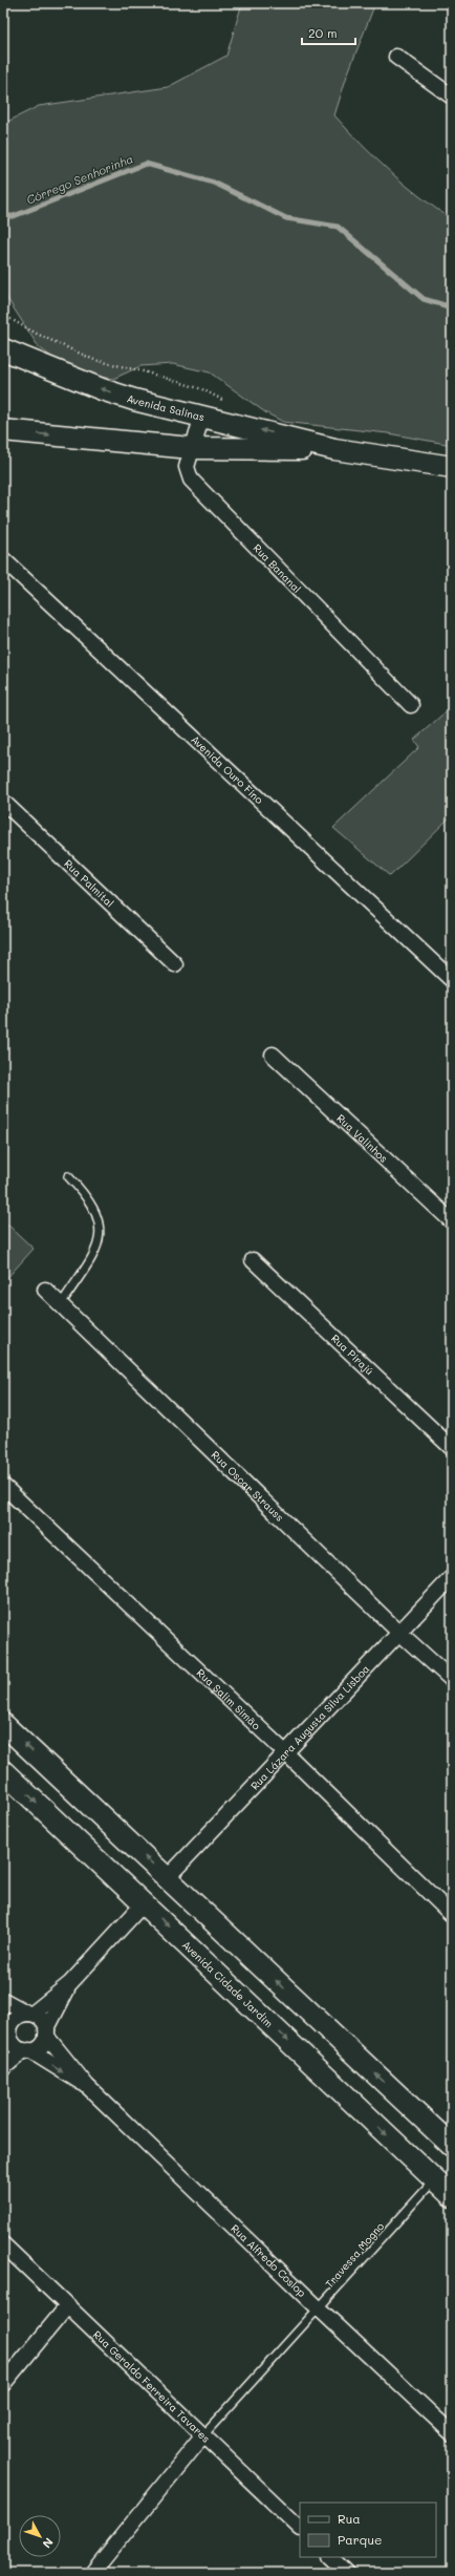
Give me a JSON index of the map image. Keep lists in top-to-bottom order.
{
  "streets": {
    "main road": ["Avenida Salinas", "Avenida Cidade Jardim"],
    "street": [
      "Rua Bananal",
      "Avenida Ouro Fino",
      "Rua Palmital",
      "Rua Valinhos",
      "Rua Pirajú",
      "Rua Oscar Strauss",
      "Rua Salim Simão",
      "Rua Lázara Augusta Silva Lisboa",
      "Rua Alfredo Coslop",
      "Rua Geraldo Ferreira Tavares"
    ],
    "lane": ["Travessa Mogno"]
  },
  "crossings": [
    ["Avenida Salinas", "Rua Bananal"],
    ["Rua Oscar Strauss", "Rua Lázara Augusta Silva Lisboa"],
    ["Rua Salim Simão", "Rua Lázara Augusta Silva Lisboa"],
    ["Avenida Cidade Jardim", "Travessa Mogno"],
    ["Travessa Mogno", "Rua Alfredo Coslop"],
    ["Travessa Mogno", "Rua Geraldo Ferreira Tavares"]
  ],
  "water": ["Córrego Senhorinha"],
  "legend": ["Rua", "Parque"],
  "scale_bar": "20 m",
  "north": "bottom right"
}
